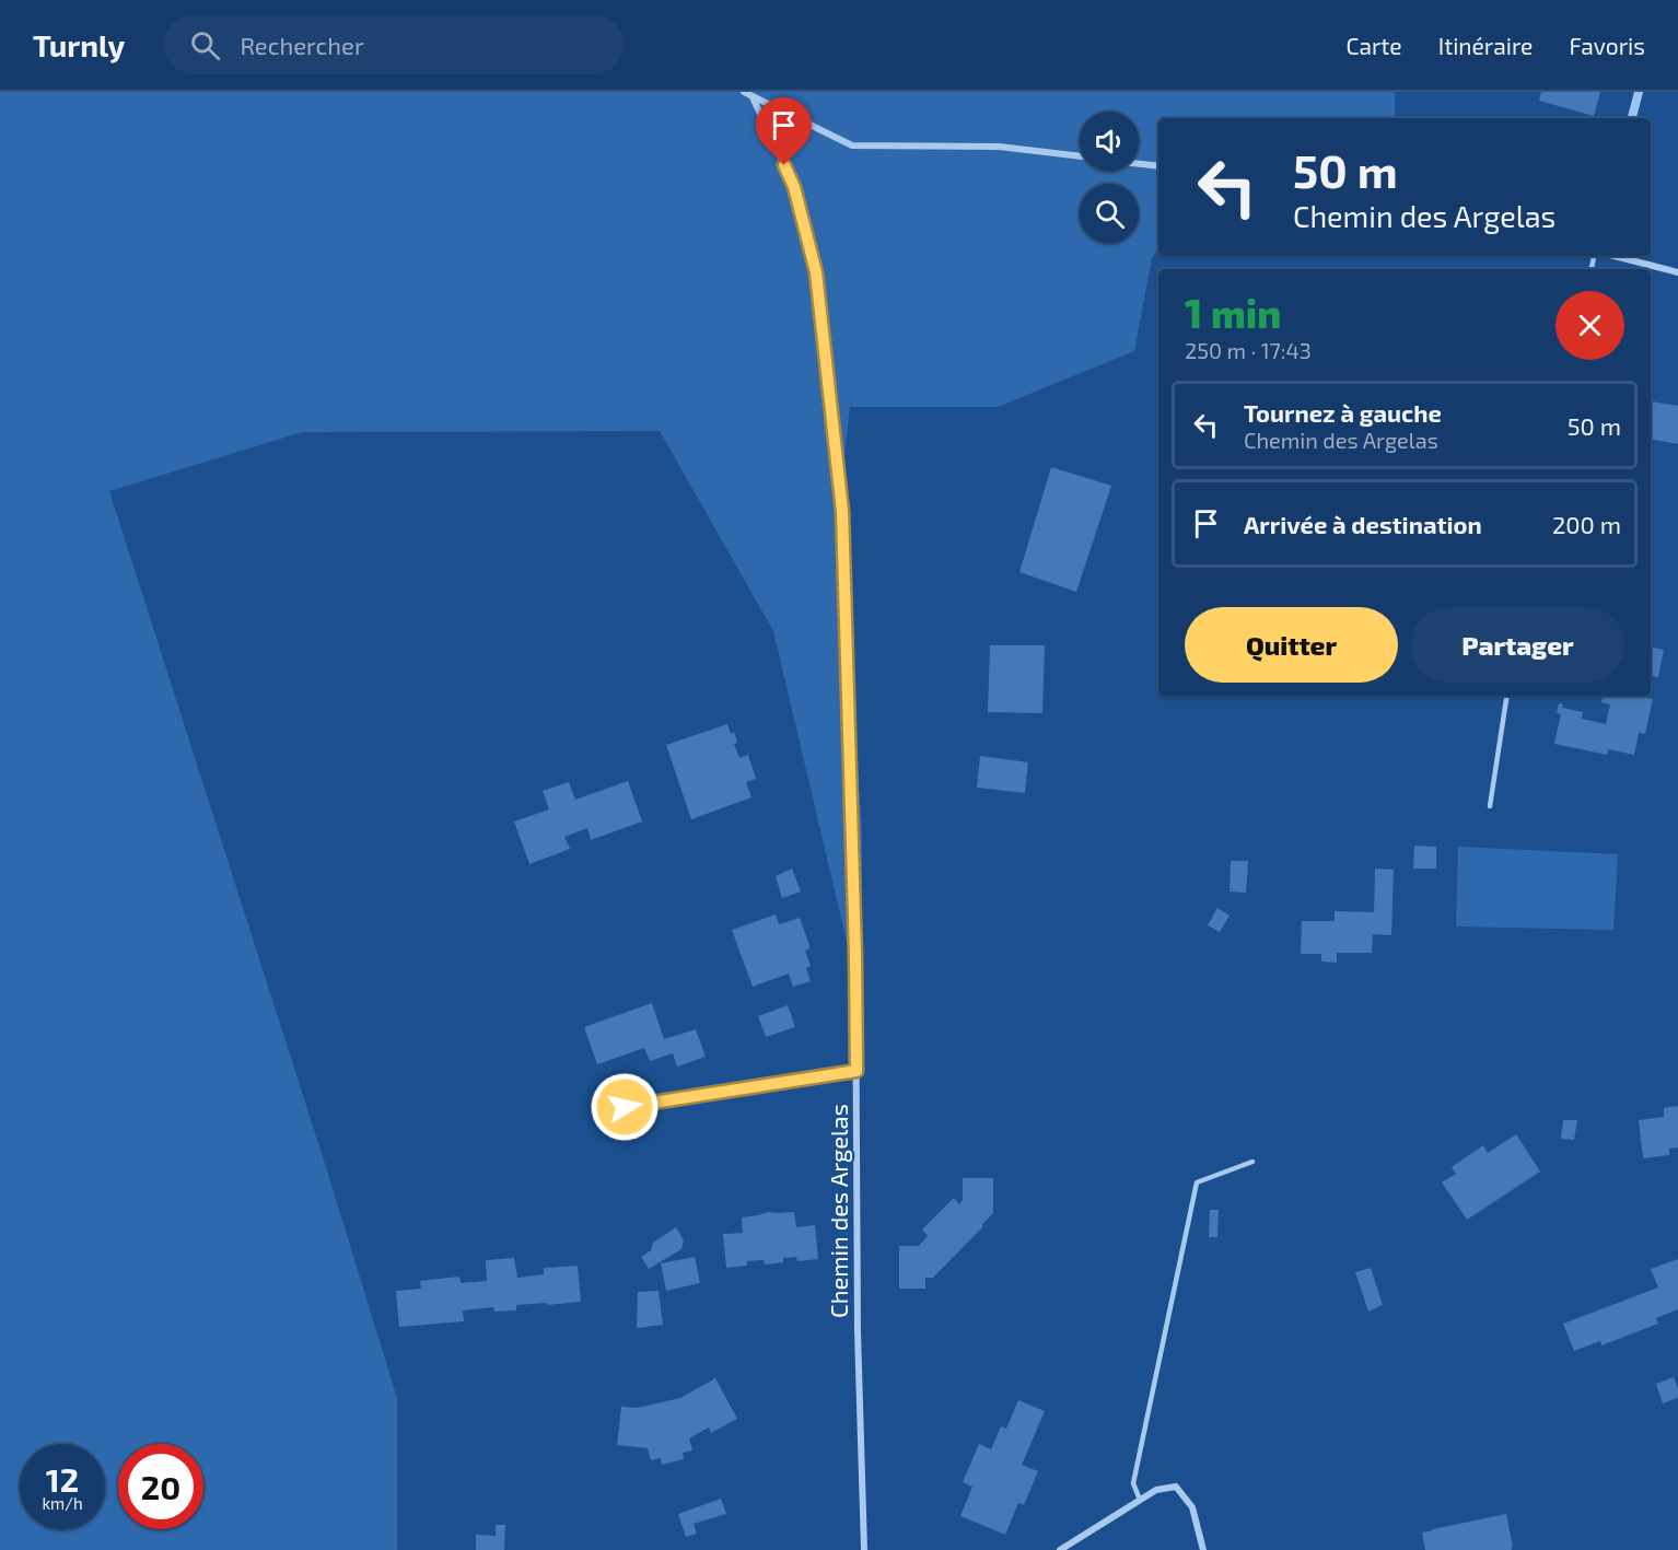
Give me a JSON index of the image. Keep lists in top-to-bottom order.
{
  "streets": {
    "street": ["Chemin des Argelas"]
  },
  "page": {
    "header": "Turnly",
    "search": "Rechercher",
    "nav": ["Carte", "Itinéraire", "Favoris"],
    "turn": ["50 m", "Chemin des Argelas"],
    "heading": ["1 min", "250 m · 17:43"],
    "list": [
      {
        "name": "Tournez à gauche",
        "note": "Chemin des Argelas",
        "value": "50 m"
      },
      {
        "name": "Arrivée à destination",
        "value": "200 m"
      }
    ],
    "buttons": ["Quitter", "Partager"],
    "speed": "12 km/h",
    "limit": "20"
  }
}
